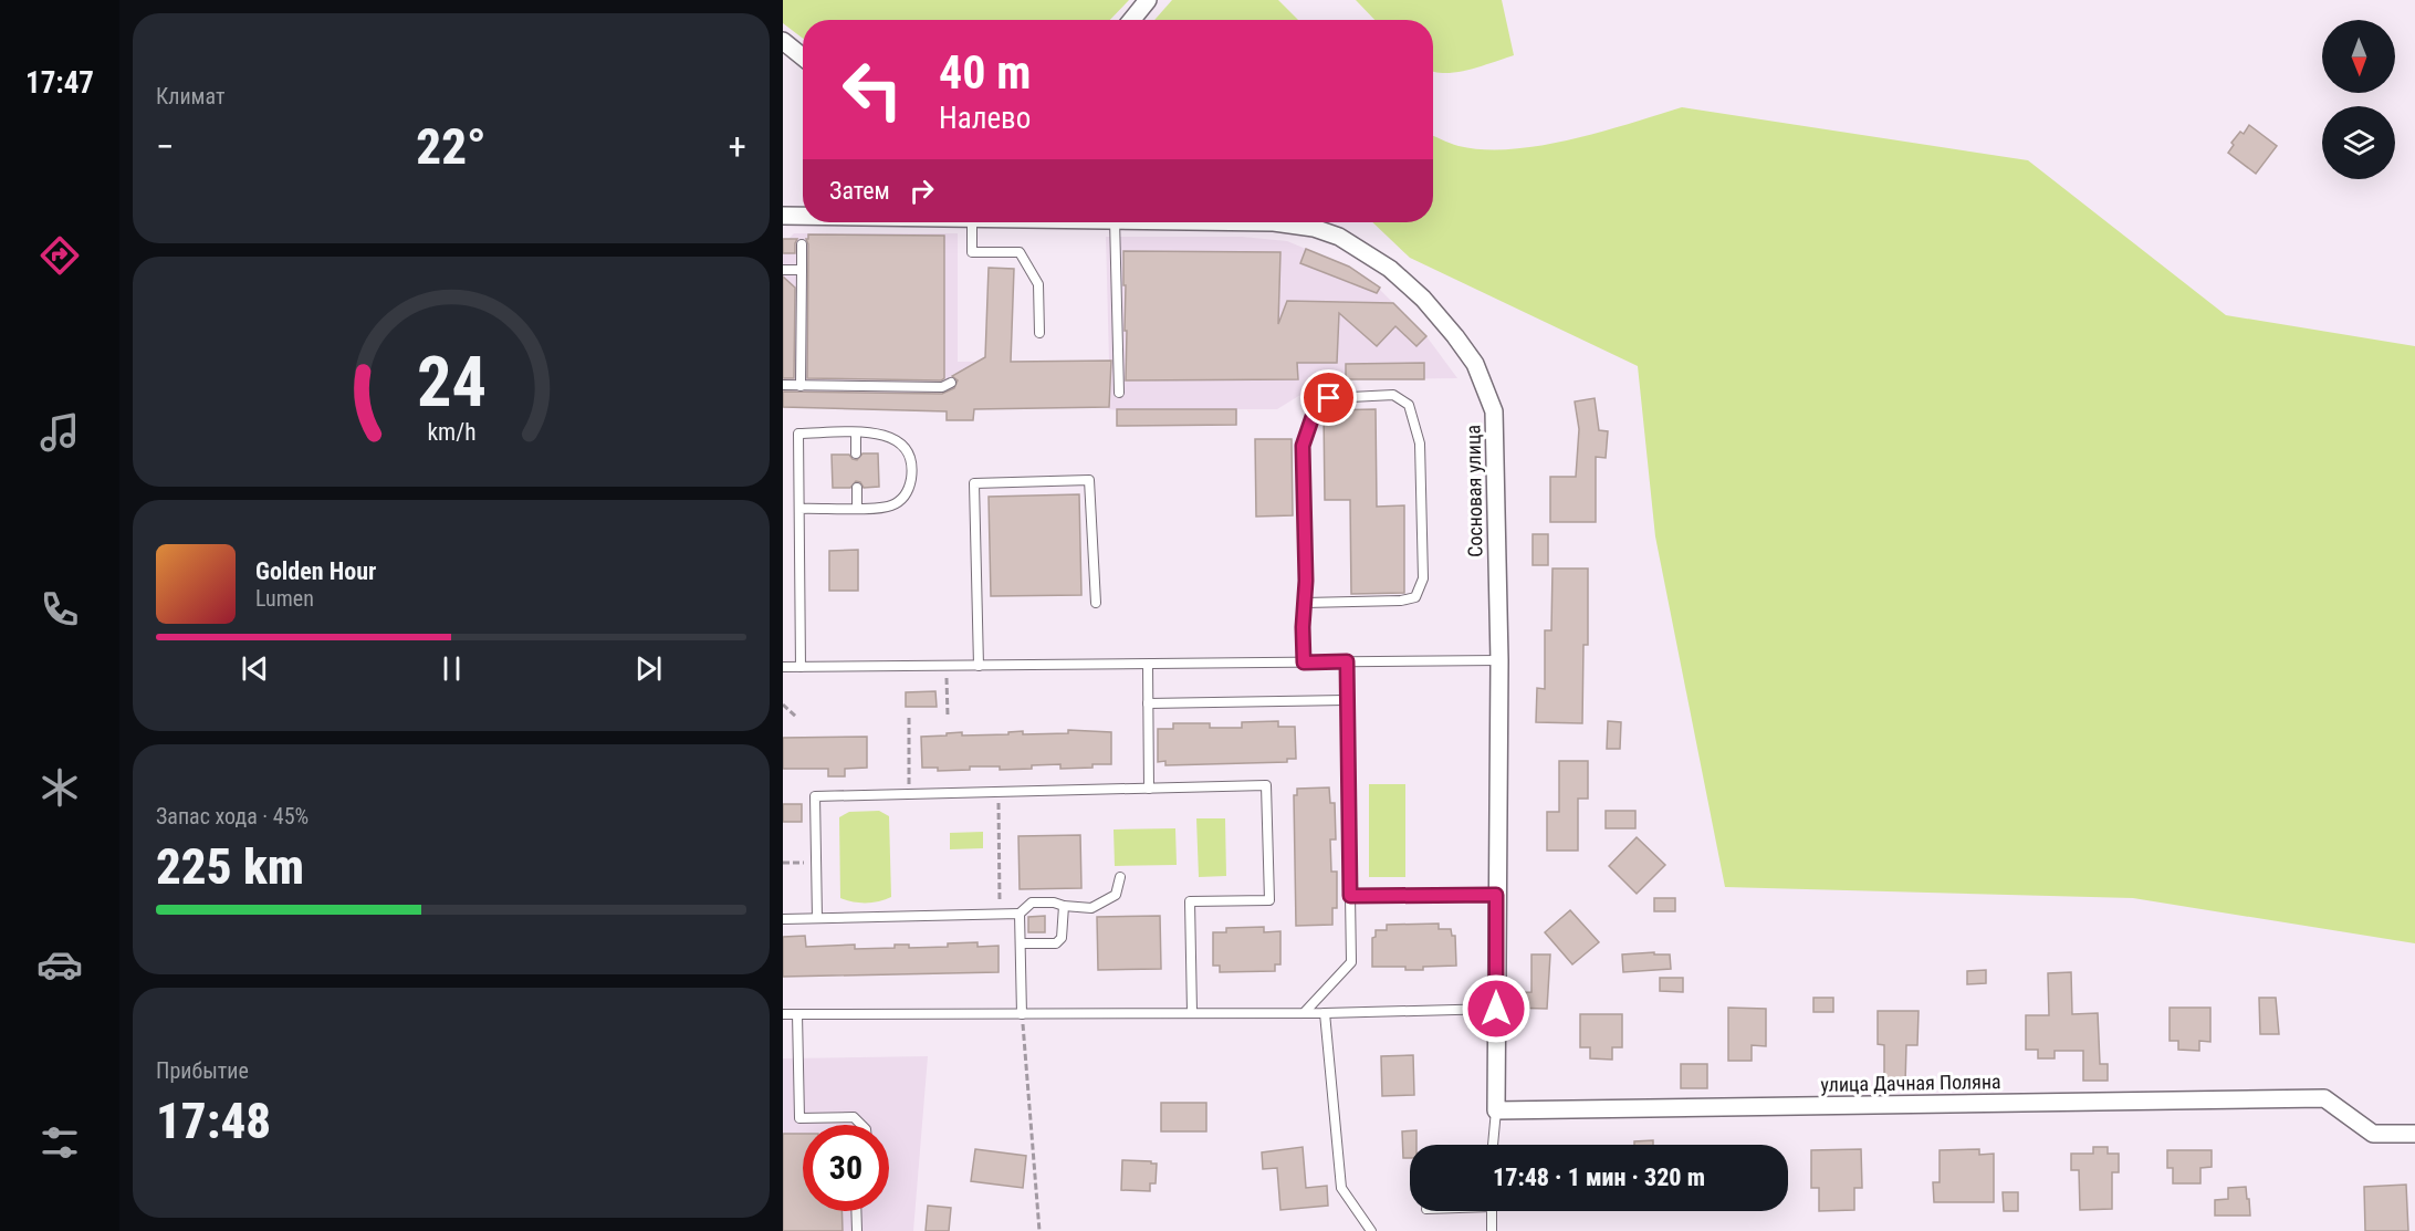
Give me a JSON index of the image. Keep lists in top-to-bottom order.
{
  "streets": {
    "street": ["Сосновая улица", "улица Дачная Поляна"]
  },
  "north": "bottom",
  "page": {
    "tabs": "17:47",
    "tile": [
      "Климат",
      ["Запас хода · 45%", "225 km"],
      ["Прибытие", "17:48"]
    ],
    "turn": ["40 m", "Налево"],
    "heat": ["−", "22°", "+"],
    "then": "Затем",
    "song": ["Golden Hour", "Lumen"],
    "limit": "30",
    "trip": "17:48 · 1 мин · 320 m",
    "gauge": ["24", "km/h"]
  }
}
